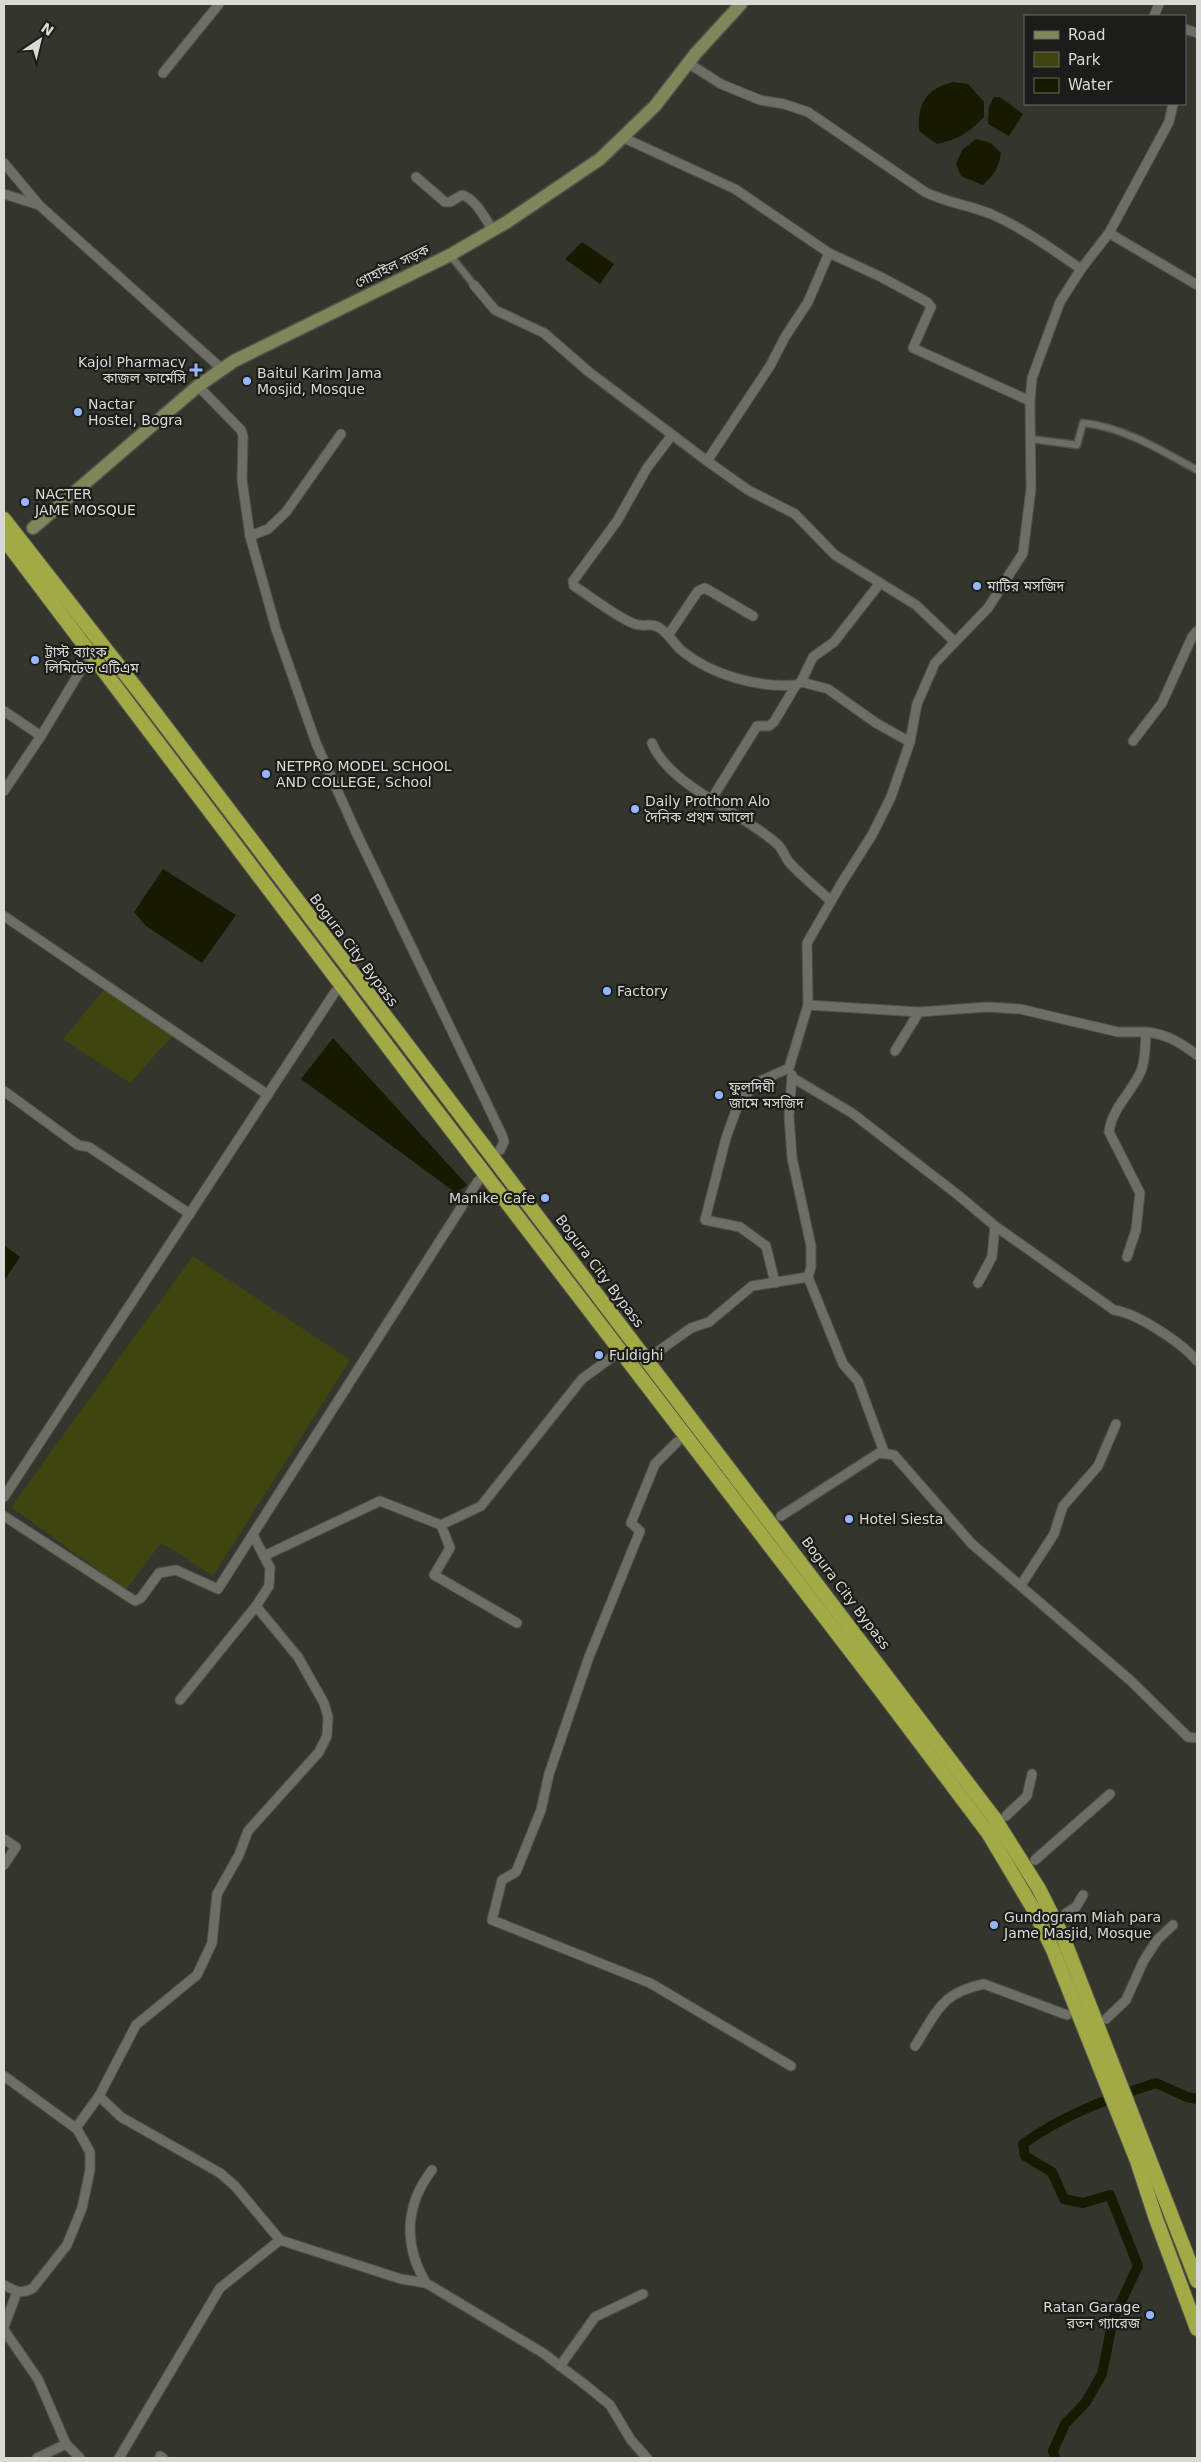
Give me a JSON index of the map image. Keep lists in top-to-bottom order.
{
  "streets": {
    "highway": ["Bogura City Bypass"],
    "main road": ["গোহাইল সড়ক"]
  },
  "places": {
    "health": ["Kajol Pharmacy কাজল ফার্মেসি"],
    "other": [
      "Baitul Karim Jama Mosjid, Mosque",
      "Nactar Hostel, Bogra",
      "NACTER JAME MOSQUE",
      "মাটির মসজিদ",
      "ট্রাস্ট ব্যাংক লিমিটেড এটিএম",
      "NETPRO MODEL SCHOOL AND COLLEGE, School",
      "Daily Prothom Alo দৈনিক প্রথম আলো",
      "Factory",
      "ফুলদিঘী জামে মসজিদ",
      "Manike Cafe",
      "Fuldighi",
      "Hotel Siesta",
      "Gundogram Miah para Jame Masjid, Mosque",
      "Ratan Garage রতন গ্যারেজ"
    ]
  },
  "legend": ["Road", "Park", "Water"],
  "north": "top right"
}
